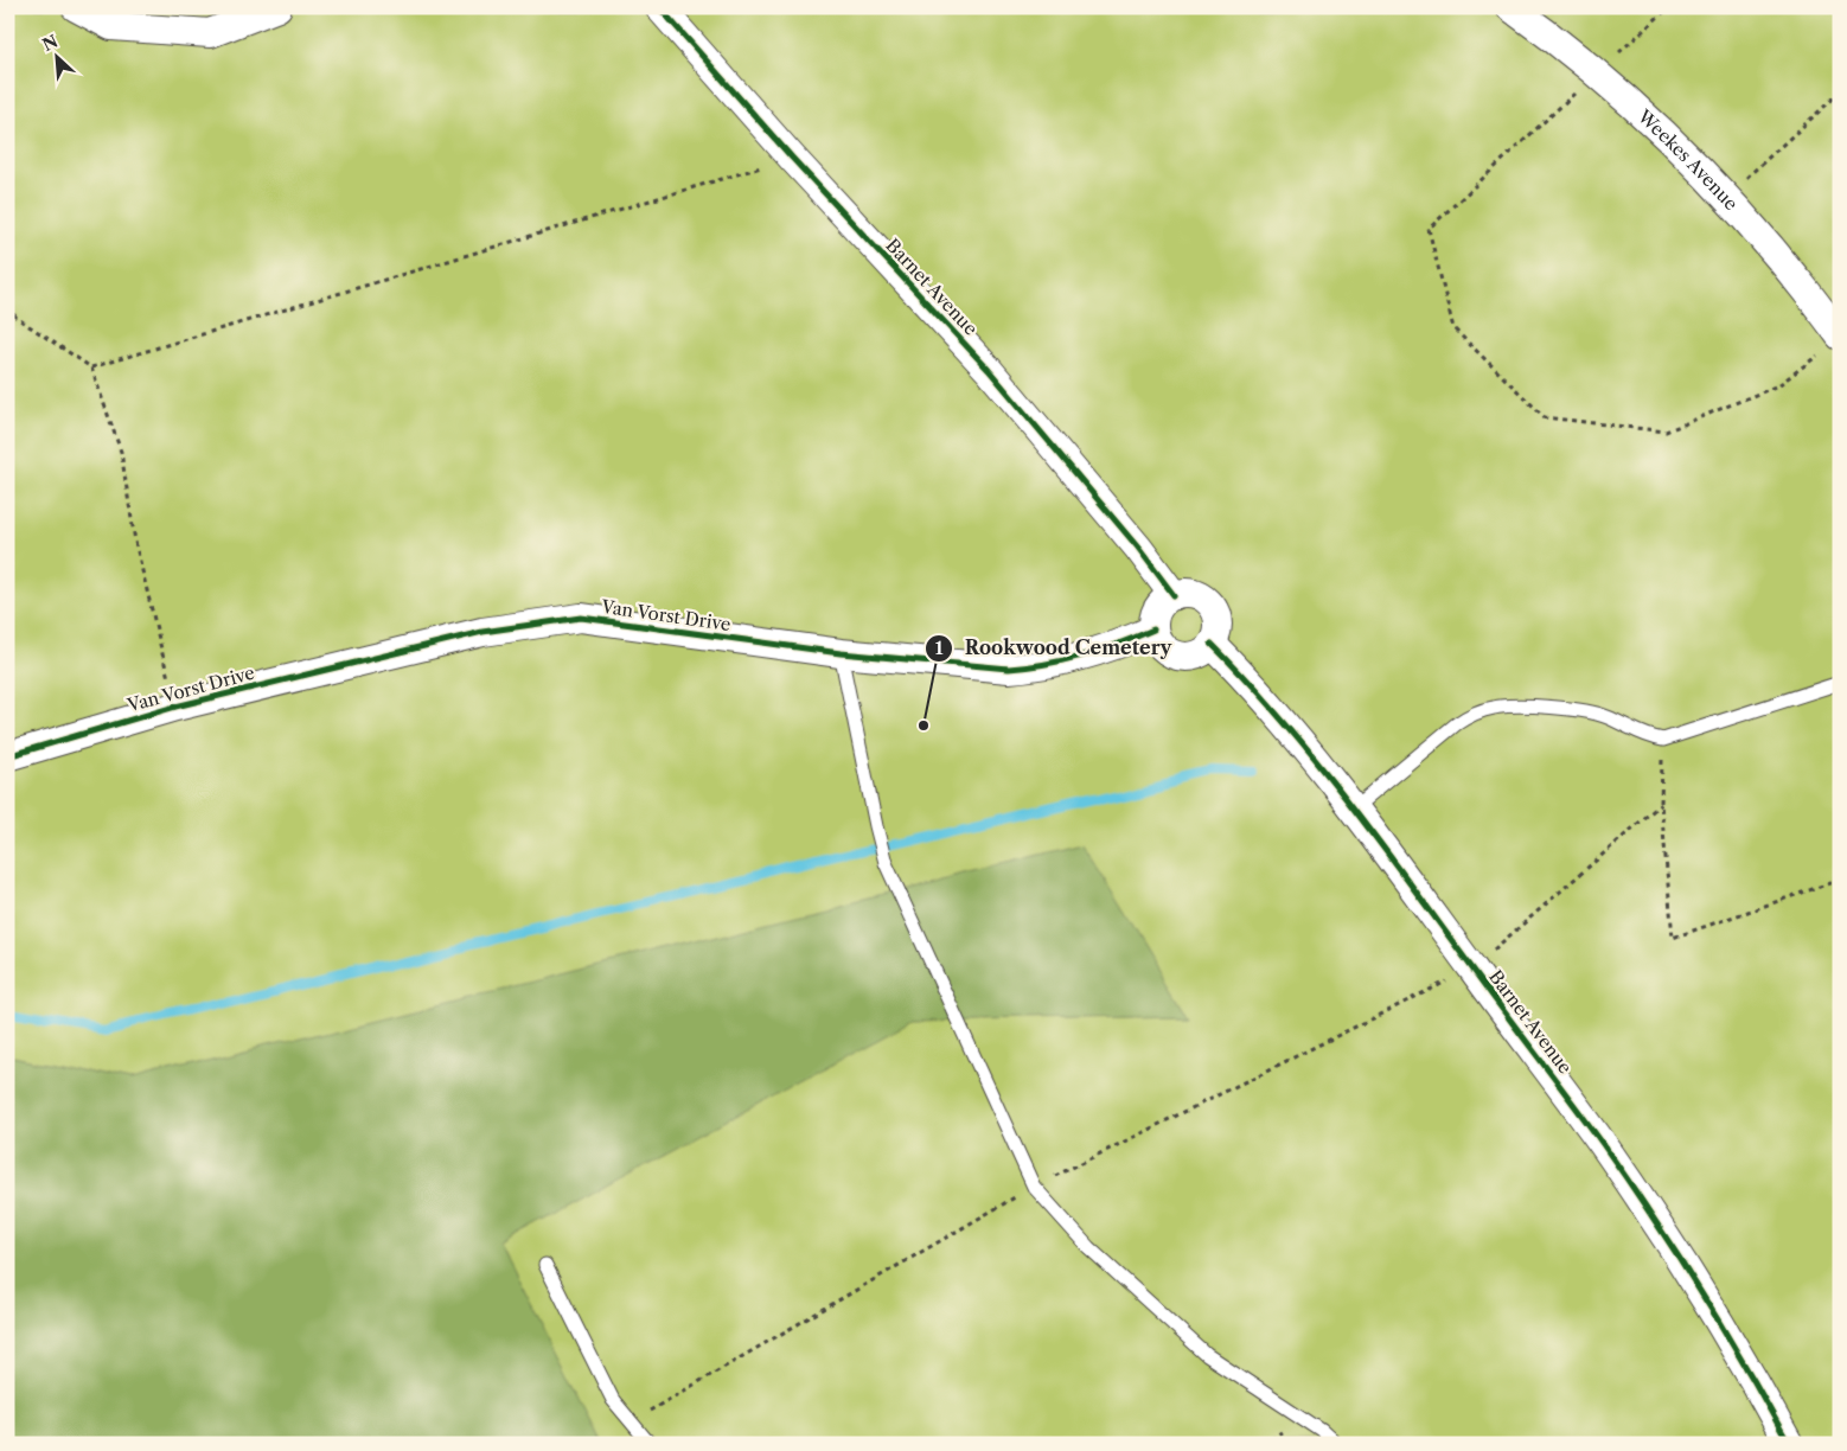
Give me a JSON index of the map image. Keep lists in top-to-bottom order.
{
  "streets": {
    "street": ["Weekes Avenue", "Barnet Avenue", "Van Vorst Drive"]
  },
  "crossings": [
    ["Barnet Avenue", "Van Vorst Drive"]
  ],
  "places": ["Rookwood Cemetery"],
  "north": "top left"
}
